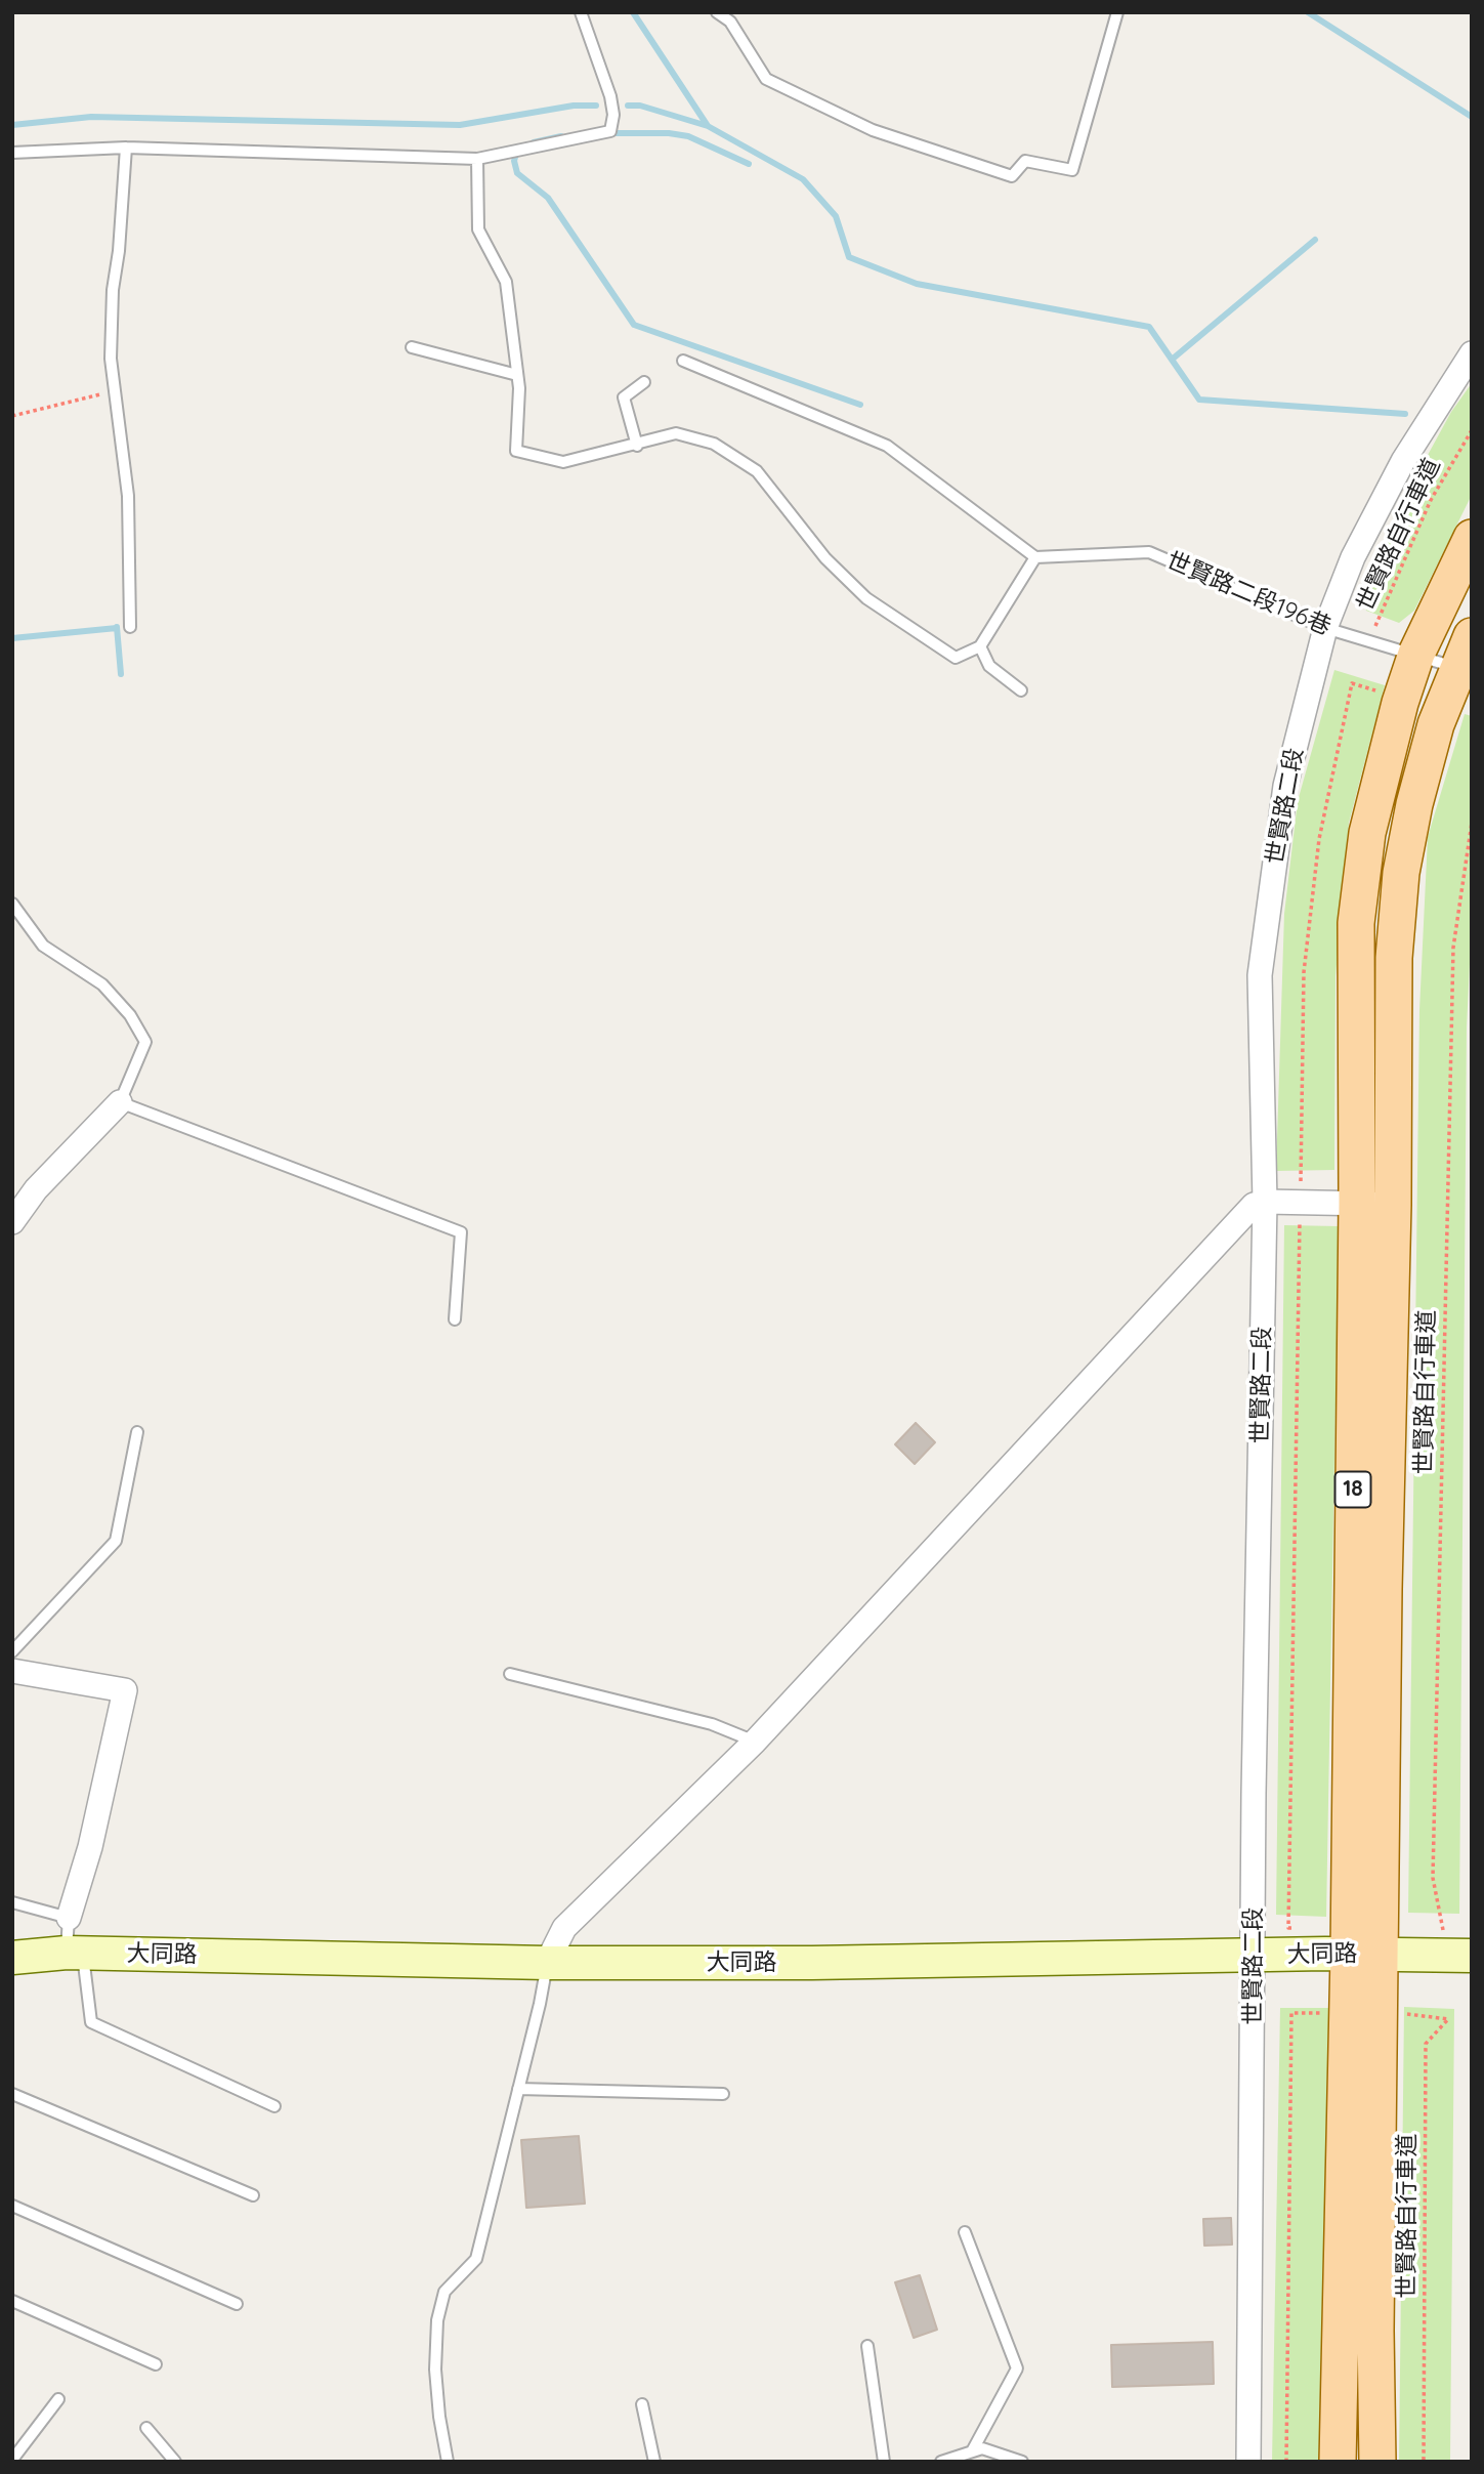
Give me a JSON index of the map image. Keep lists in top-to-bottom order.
{
  "streets": {
    "main road": ["18"],
    "street": ["世賢路二段", "大同路"],
    "lane": ["世賢路二段196巷"],
    "path": ["世賢路自行車道"]
  },
  "crossings": [
    ["世賢路二段196巷", "世賢路二段"],
    ["世賢路二段196巷", "18"],
    ["世賢路二段", "大同路"],
    ["18", "大同路"]
  ]
}
